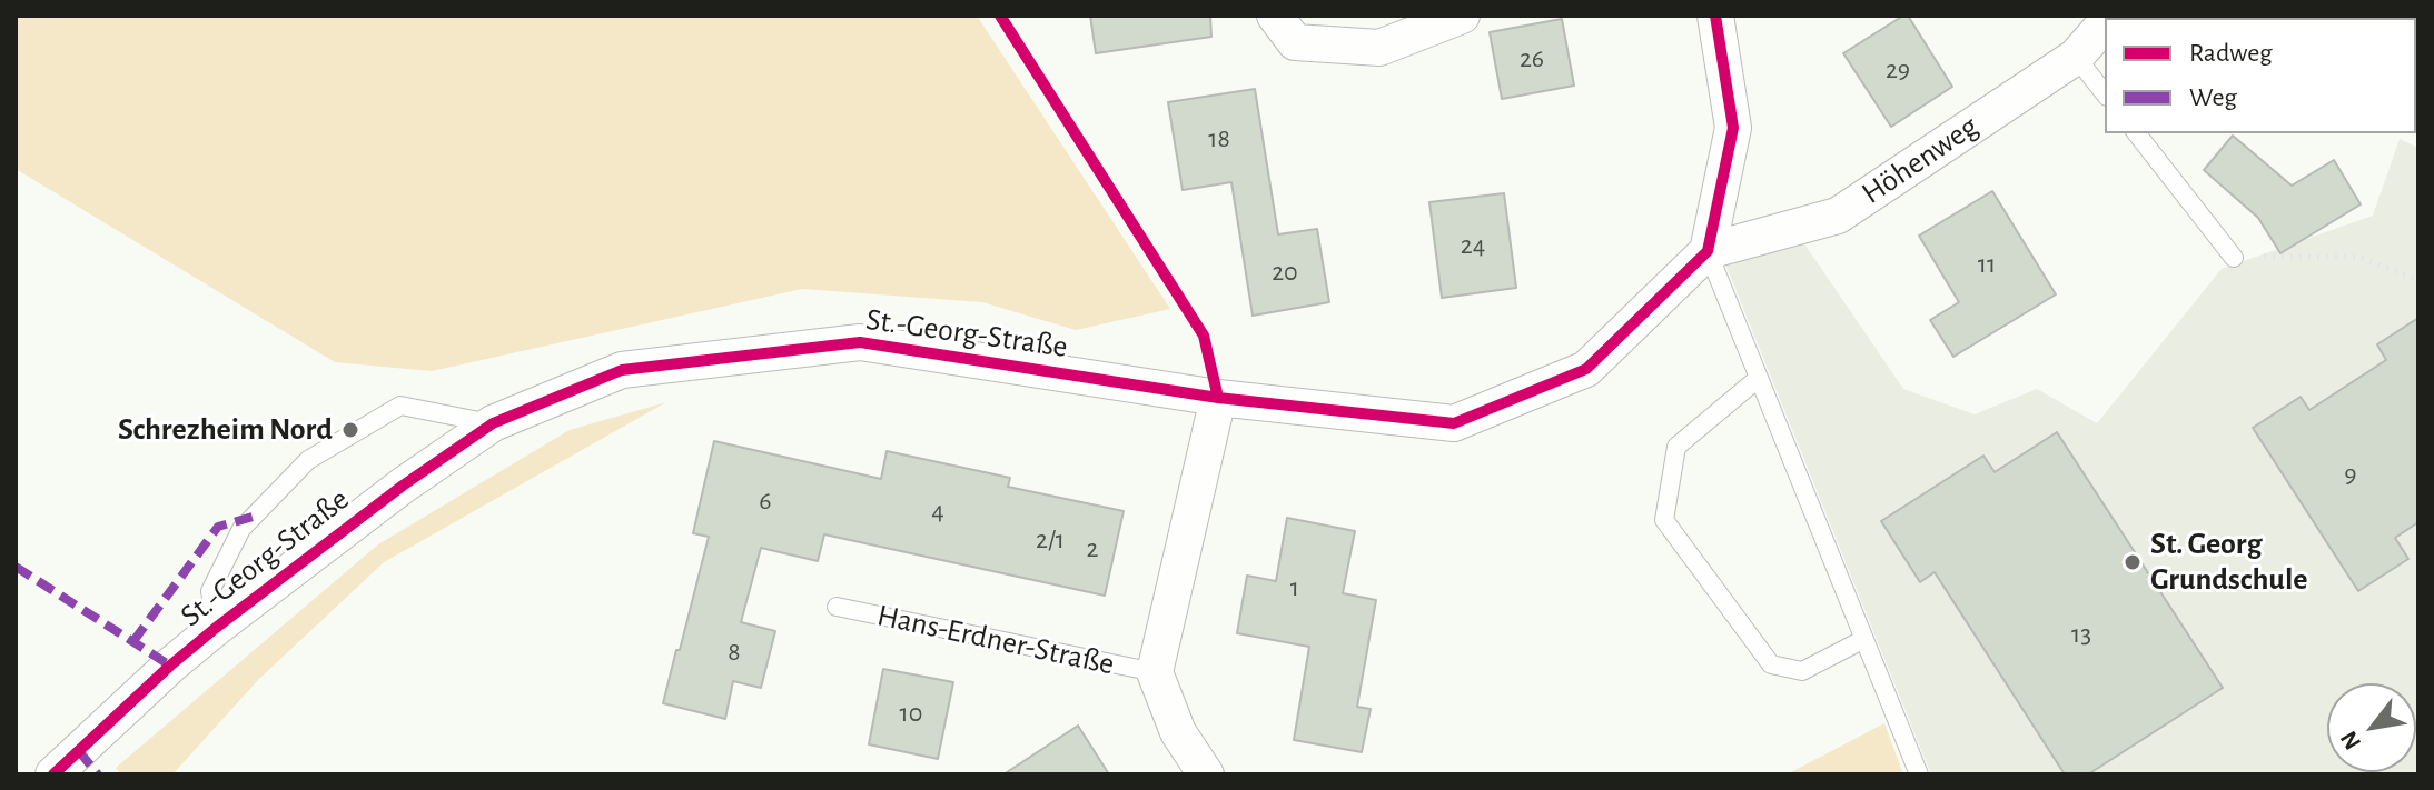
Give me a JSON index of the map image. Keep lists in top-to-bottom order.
{
  "streets": {
    "street": ["Höhenweg", "St.-Georg-Straße", "Hans-Erdner-Straße"]
  },
  "crossings": [
    ["Höhenweg", "St.-Georg-Straße"],
    ["St.-Georg-Straße", "Hans-Erdner-Straße"]
  ],
  "places": ["Schrezheim Nord", "St. Georg Grundschule"],
  "house_numbers": [
    "26",
    "29",
    "18",
    "24",
    "11",
    "20",
    "9",
    "6",
    "4",
    "2/1",
    "2",
    "1",
    "13",
    "8",
    "10"
  ],
  "legend": ["Radweg", "Weg"],
  "north": "bottom left"
}
